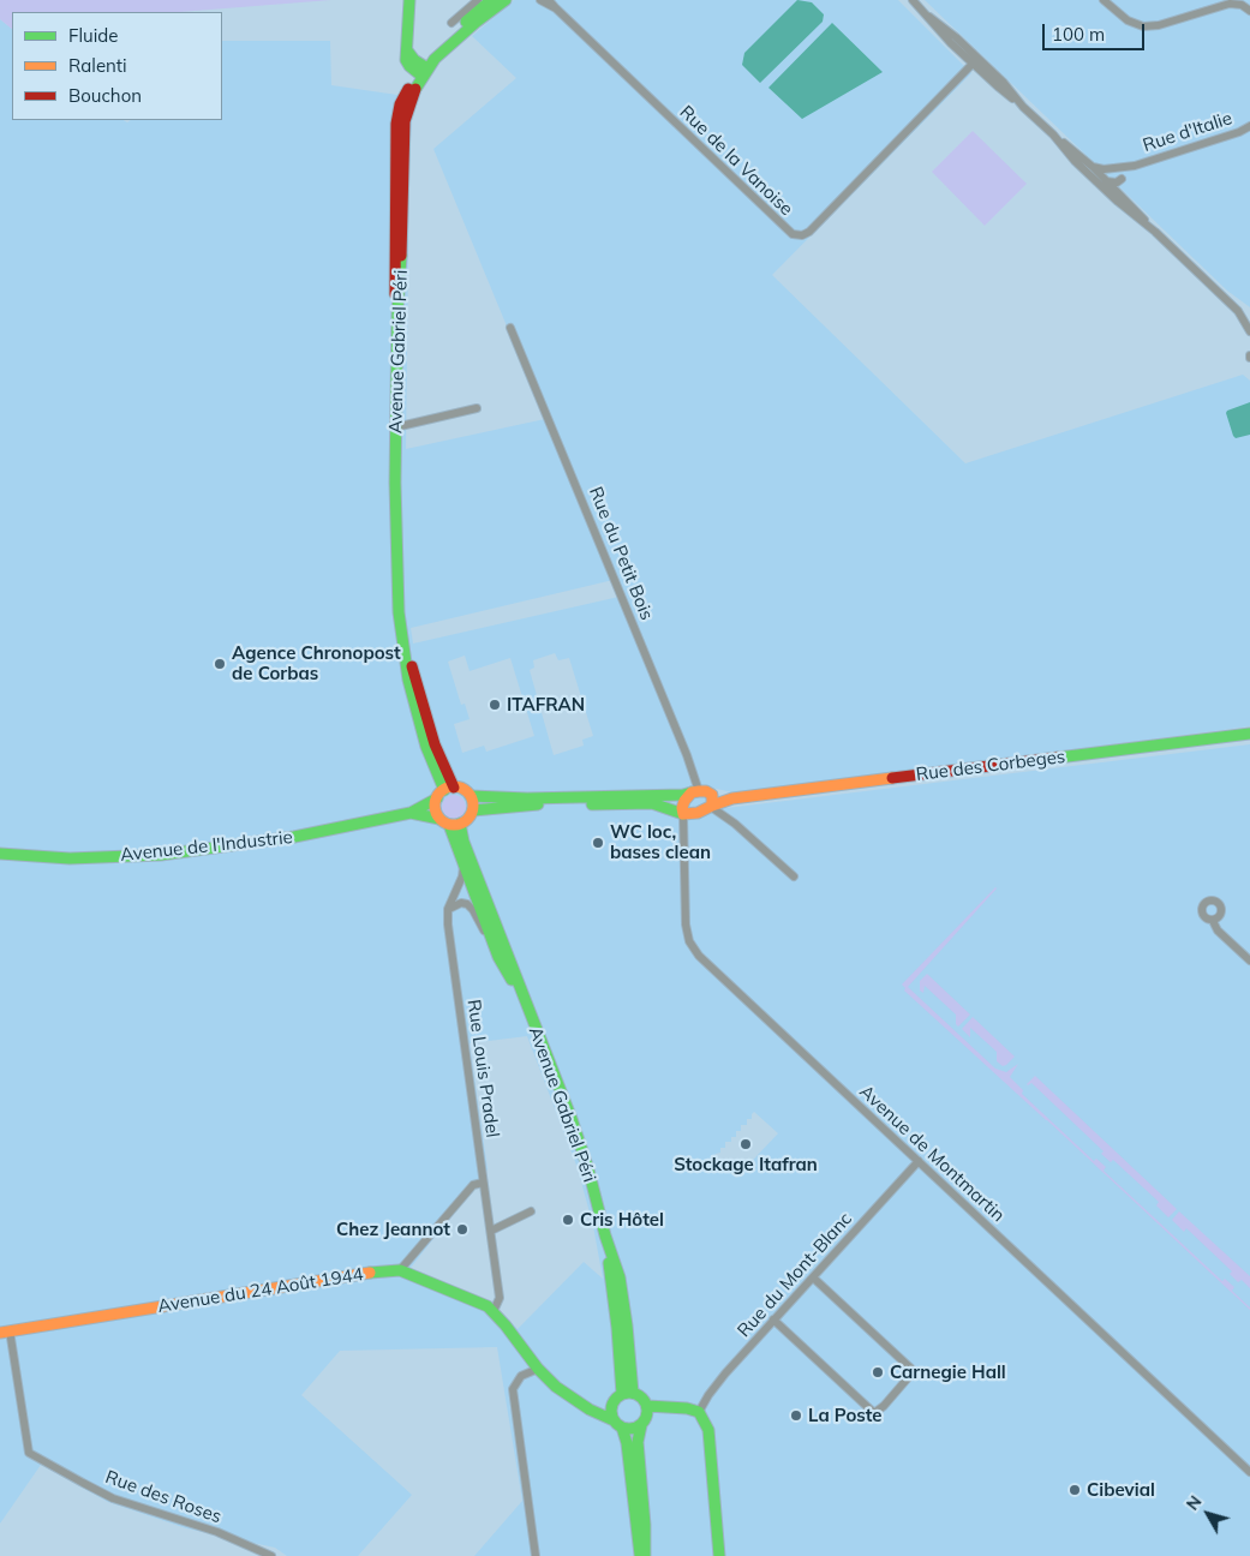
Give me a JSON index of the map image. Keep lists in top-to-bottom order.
{
  "streets": {
    "street": [
      "Rue d'Italie",
      "Rue de la Vanoise",
      "Avenue Gabriel Péri",
      "Rue du Petit Bois",
      "Rue des Corbeges",
      "Avenue de l'Industrie",
      "Rue Louis Pradel",
      "Avenue de Montmartin",
      "Rue du Mont-Blanc",
      "Avenue du 24 Août 1944",
      "Rue des Roses"
    ]
  },
  "crossings": [
    ["Avenue Gabriel Péri", "Avenue de l'Industrie"],
    ["Avenue Gabriel Péri", "Rue Louis Pradel"],
    ["Rue du Petit Bois", "Rue des Corbeges"],
    ["Avenue de Montmartin", "Rue du Mont-Blanc"],
    ["Avenue du 24 Août 1944", "Rue des Roses"]
  ],
  "places": [
    "Agence Chronopost de Corbas",
    "ITAFRAN",
    "WC loc, bases clean",
    "Stockage Itafran",
    "Cris Hôtel",
    "Chez Jeannot",
    "Carnegie Hall",
    "La Poste",
    "Cibevial"
  ],
  "legend": ["Fluide", "Ralenti", "Bouchon"],
  "scale_bar": "100 m",
  "north": "top left"
}
